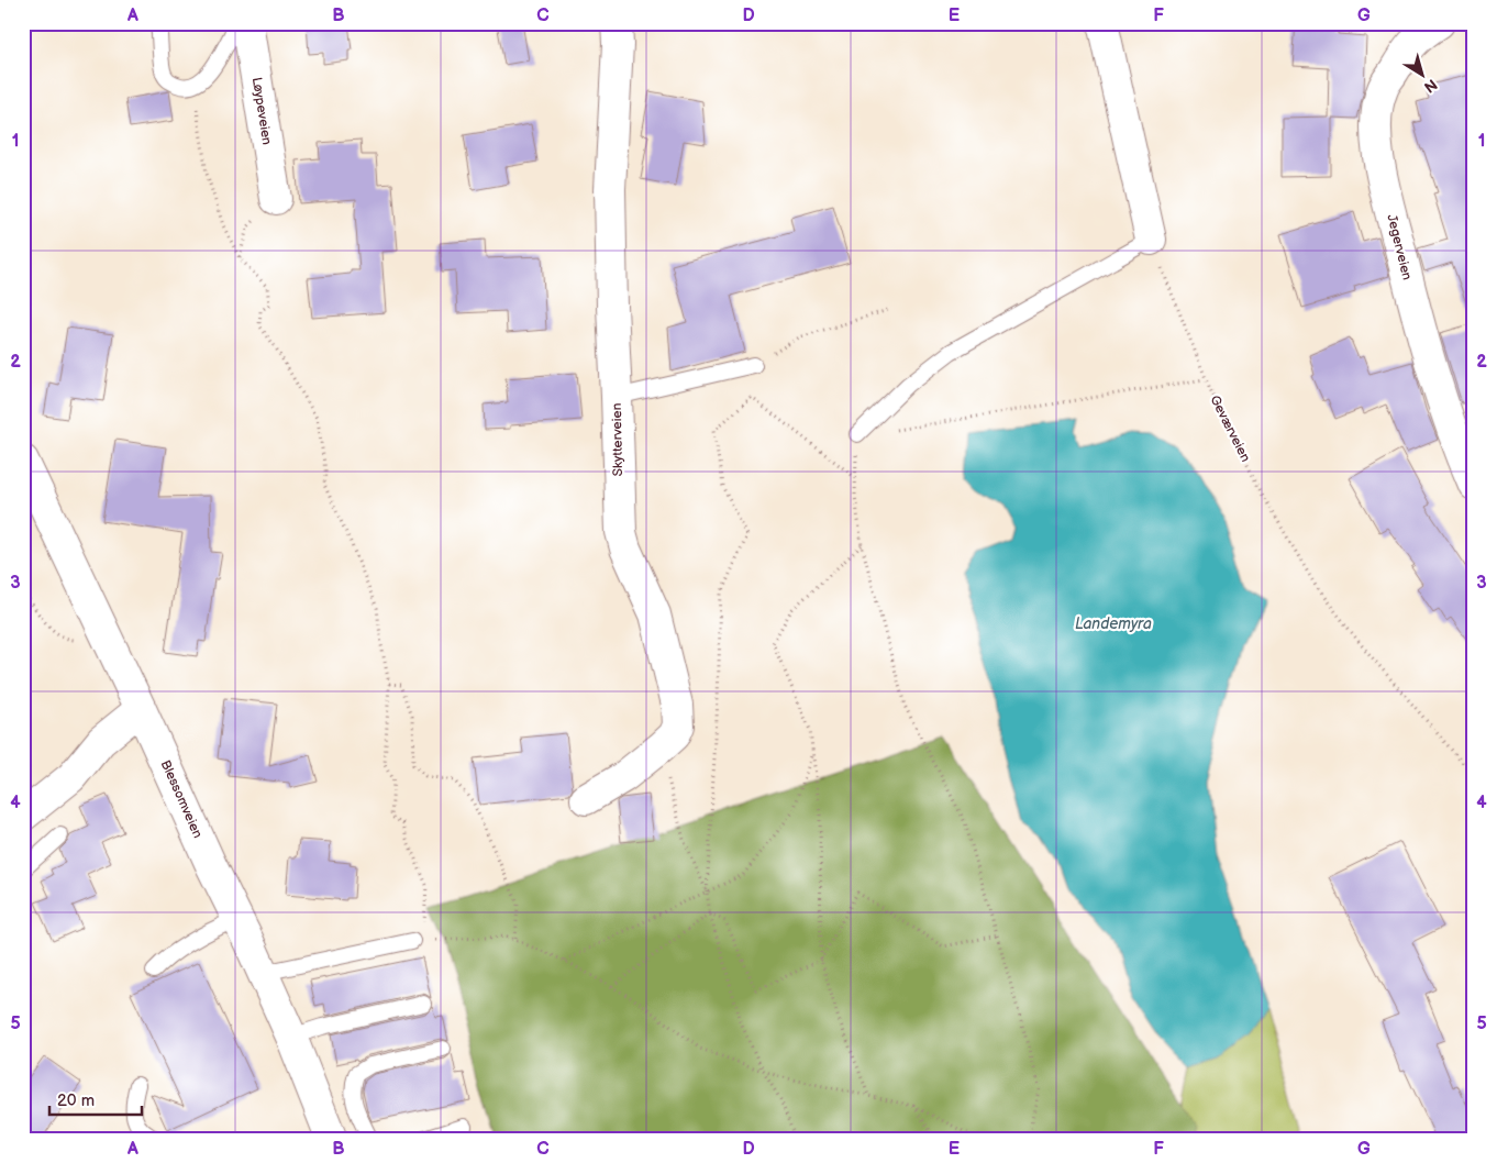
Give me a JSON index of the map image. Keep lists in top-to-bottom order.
{
  "streets": {
    "street": [
      "Løypeveien",
      "Jegerveien",
      "Skytterveien",
      "Blessomveien"
    ],
    "path": ["Geværveien"]
  },
  "water": ["Landemyra"],
  "scale_bar": "20 m",
  "north": "bottom right",
  "grid": {
    "columns": [
      "A",
      "B",
      "C",
      "D",
      "E",
      "F",
      "G"
    ],
    "rows": [
      "1",
      "2",
      "3",
      "4",
      "5"
    ]
  }
}
